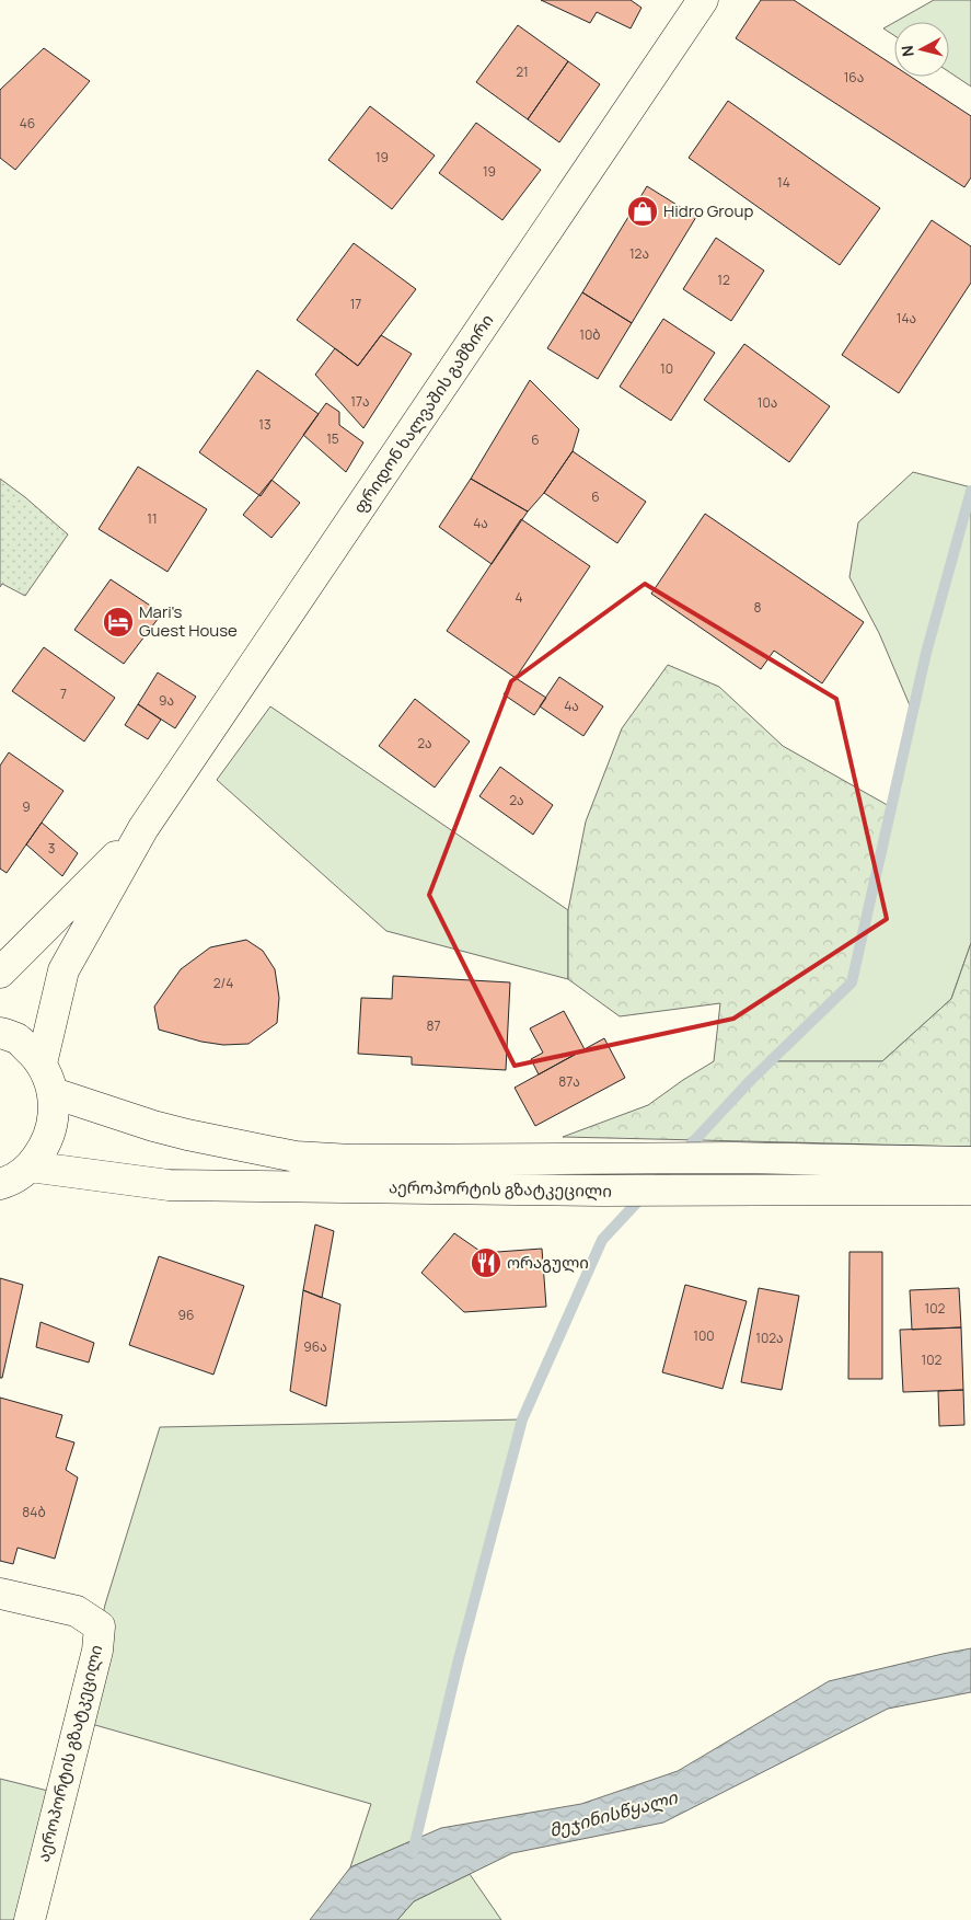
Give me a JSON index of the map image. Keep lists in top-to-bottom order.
{
  "streets": {
    "main road": ["ფრიდონ ხალვაშის გამზირი", "აეროპორტის გზატკეცილი"]
  },
  "water": ["მეჯინისწყალი"],
  "places": {
    "shop": ["Hidro Group"],
    "hotel": ["Mari's Guest House"],
    "restaurant": ["ორაგული"]
  },
  "house_numbers": [
    "21",
    "16ა",
    "46",
    "19",
    "19",
    "14",
    "12ა",
    "12",
    "17",
    "14ა",
    "10ბ",
    "10",
    "17ა",
    "10ა",
    "13",
    "15",
    "6",
    "6",
    "11",
    "4ა",
    "4",
    "8",
    "7",
    "9ა",
    "4ა",
    "2ა",
    "2ა",
    "9",
    "3",
    "2/4",
    "87",
    "87ა",
    "102",
    "96",
    "100",
    "102ა",
    "96ა",
    "102",
    "84ბ"
  ],
  "north": "left"
}
